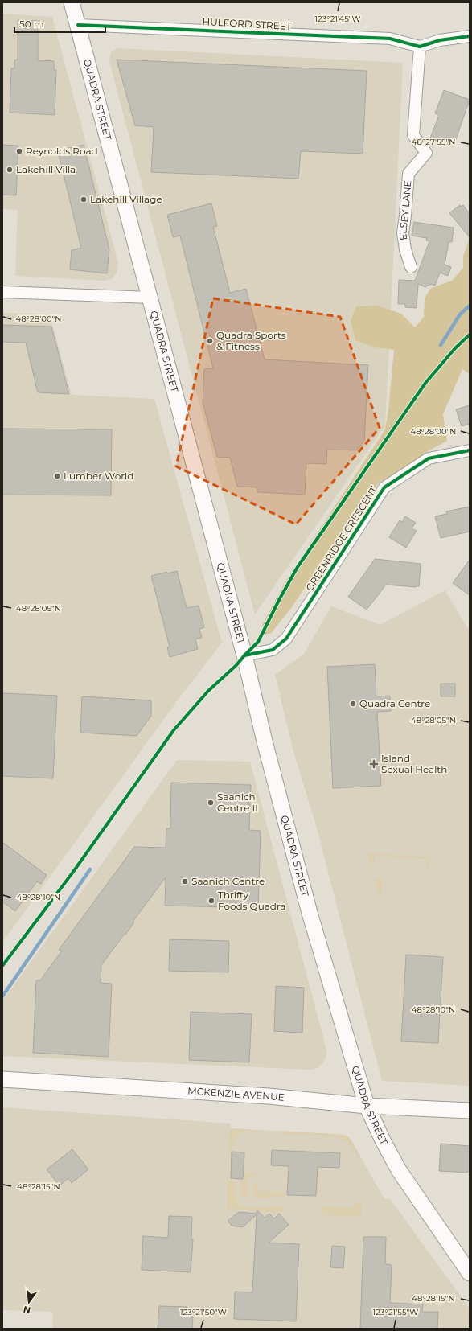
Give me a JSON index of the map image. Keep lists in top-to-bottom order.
{
  "streets": {
    "main road": ["QUADRA STREET", "MCKENZIE AVENUE"],
    "street": ["HULFORD STREET", "ELSEY LANE", "GREENRIDGE CRESCENT"]
  },
  "crossings": [
    ["HULFORD STREET", "QUADRA STREET"],
    ["HULFORD STREET", "ELSEY LANE"],
    ["QUADRA STREET", "GREENRIDGE CRESCENT"],
    ["QUADRA STREET", "MCKENZIE AVENUE"]
  ],
  "places": {
    "other": [
      "Reynolds Road",
      "Lakehill Villa",
      "Lakehill Village",
      "Quadra Sports & Fitness",
      "Lumber World",
      "Quadra Centre",
      "Saanich Centre II",
      "Saanich Centre",
      "Thrifty Foods Quadra"
    ],
    "health": ["Island Sexual Health"]
  },
  "scale_bar": "50 m",
  "north": "bottom",
  "coordinates": [
    "123°21'45\"W",
    "48°27'55\"N",
    "48°28'00\"N",
    "48°28'05\"N",
    "48°28'10\"N",
    "48°28'15\"N",
    "123°21'50\"W",
    "123°21'55\"W"
  ]
}
